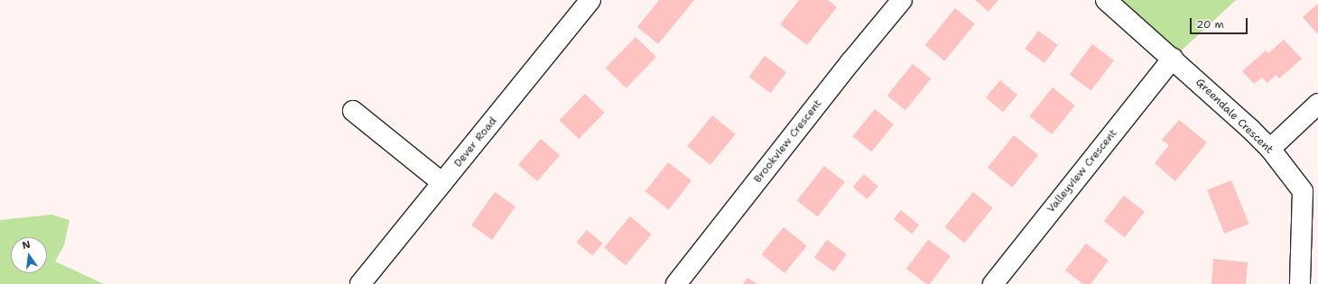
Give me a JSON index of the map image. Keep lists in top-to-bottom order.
{
  "streets": {
    "street": [
      "Greendale Crescent",
      "Brookview Crescent",
      "Dever Road",
      "Valleyview Crescent"
    ]
  },
  "crossings": [
    ["Greendale Crescent", "Valleyview Crescent"]
  ],
  "scale_bar": "20 m",
  "north": "top"
}
